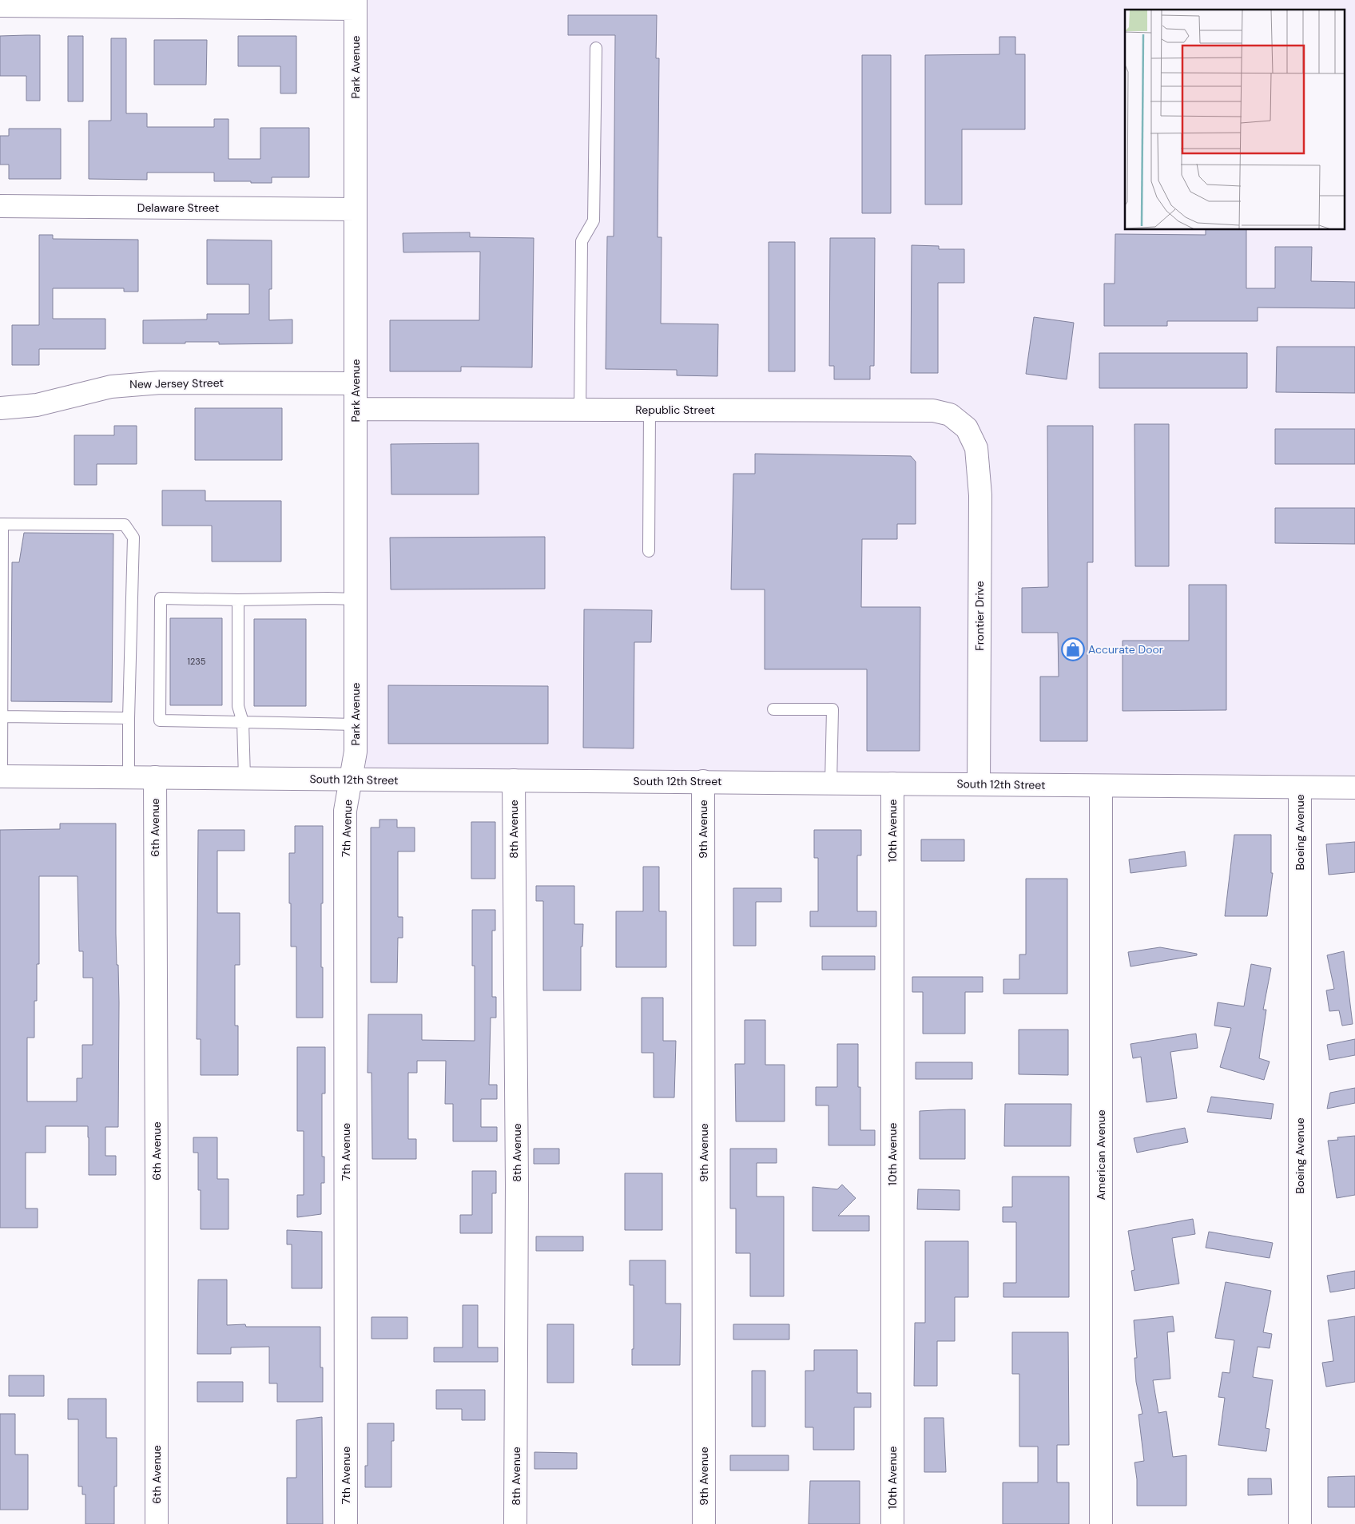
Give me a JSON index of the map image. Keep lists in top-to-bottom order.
{
  "streets": {
    "street": [
      "Park Avenue",
      "Delaware Street",
      "New Jersey Street",
      "Republic Street",
      "Frontier Drive",
      "South 12th Street",
      "6th Avenue",
      "7th Avenue",
      "8th Avenue",
      "9th Avenue",
      "10th Avenue",
      "Boeing Avenue",
      "American Avenue"
    ]
  },
  "crossings": [
    ["Park Avenue", "Delaware Street"],
    ["Park Avenue", "New Jersey Street"],
    ["Park Avenue", "Republic Street"],
    ["Park Avenue", "South 12th Street"],
    ["Park Avenue", "7th Avenue"],
    ["Republic Street", "Frontier Drive"],
    ["Frontier Drive", "South 12th Street"],
    ["South 12th Street", "6th Avenue"],
    ["South 12th Street", "7th Avenue"],
    ["South 12th Street", "8th Avenue"],
    ["South 12th Street", "9th Avenue"],
    ["South 12th Street", "10th Avenue"],
    ["South 12th Street", "Boeing Avenue"],
    ["South 12th Street", "American Avenue"]
  ],
  "places": {
    "shop": ["Accurate Door"]
  },
  "house_numbers": ["1235"]
}
